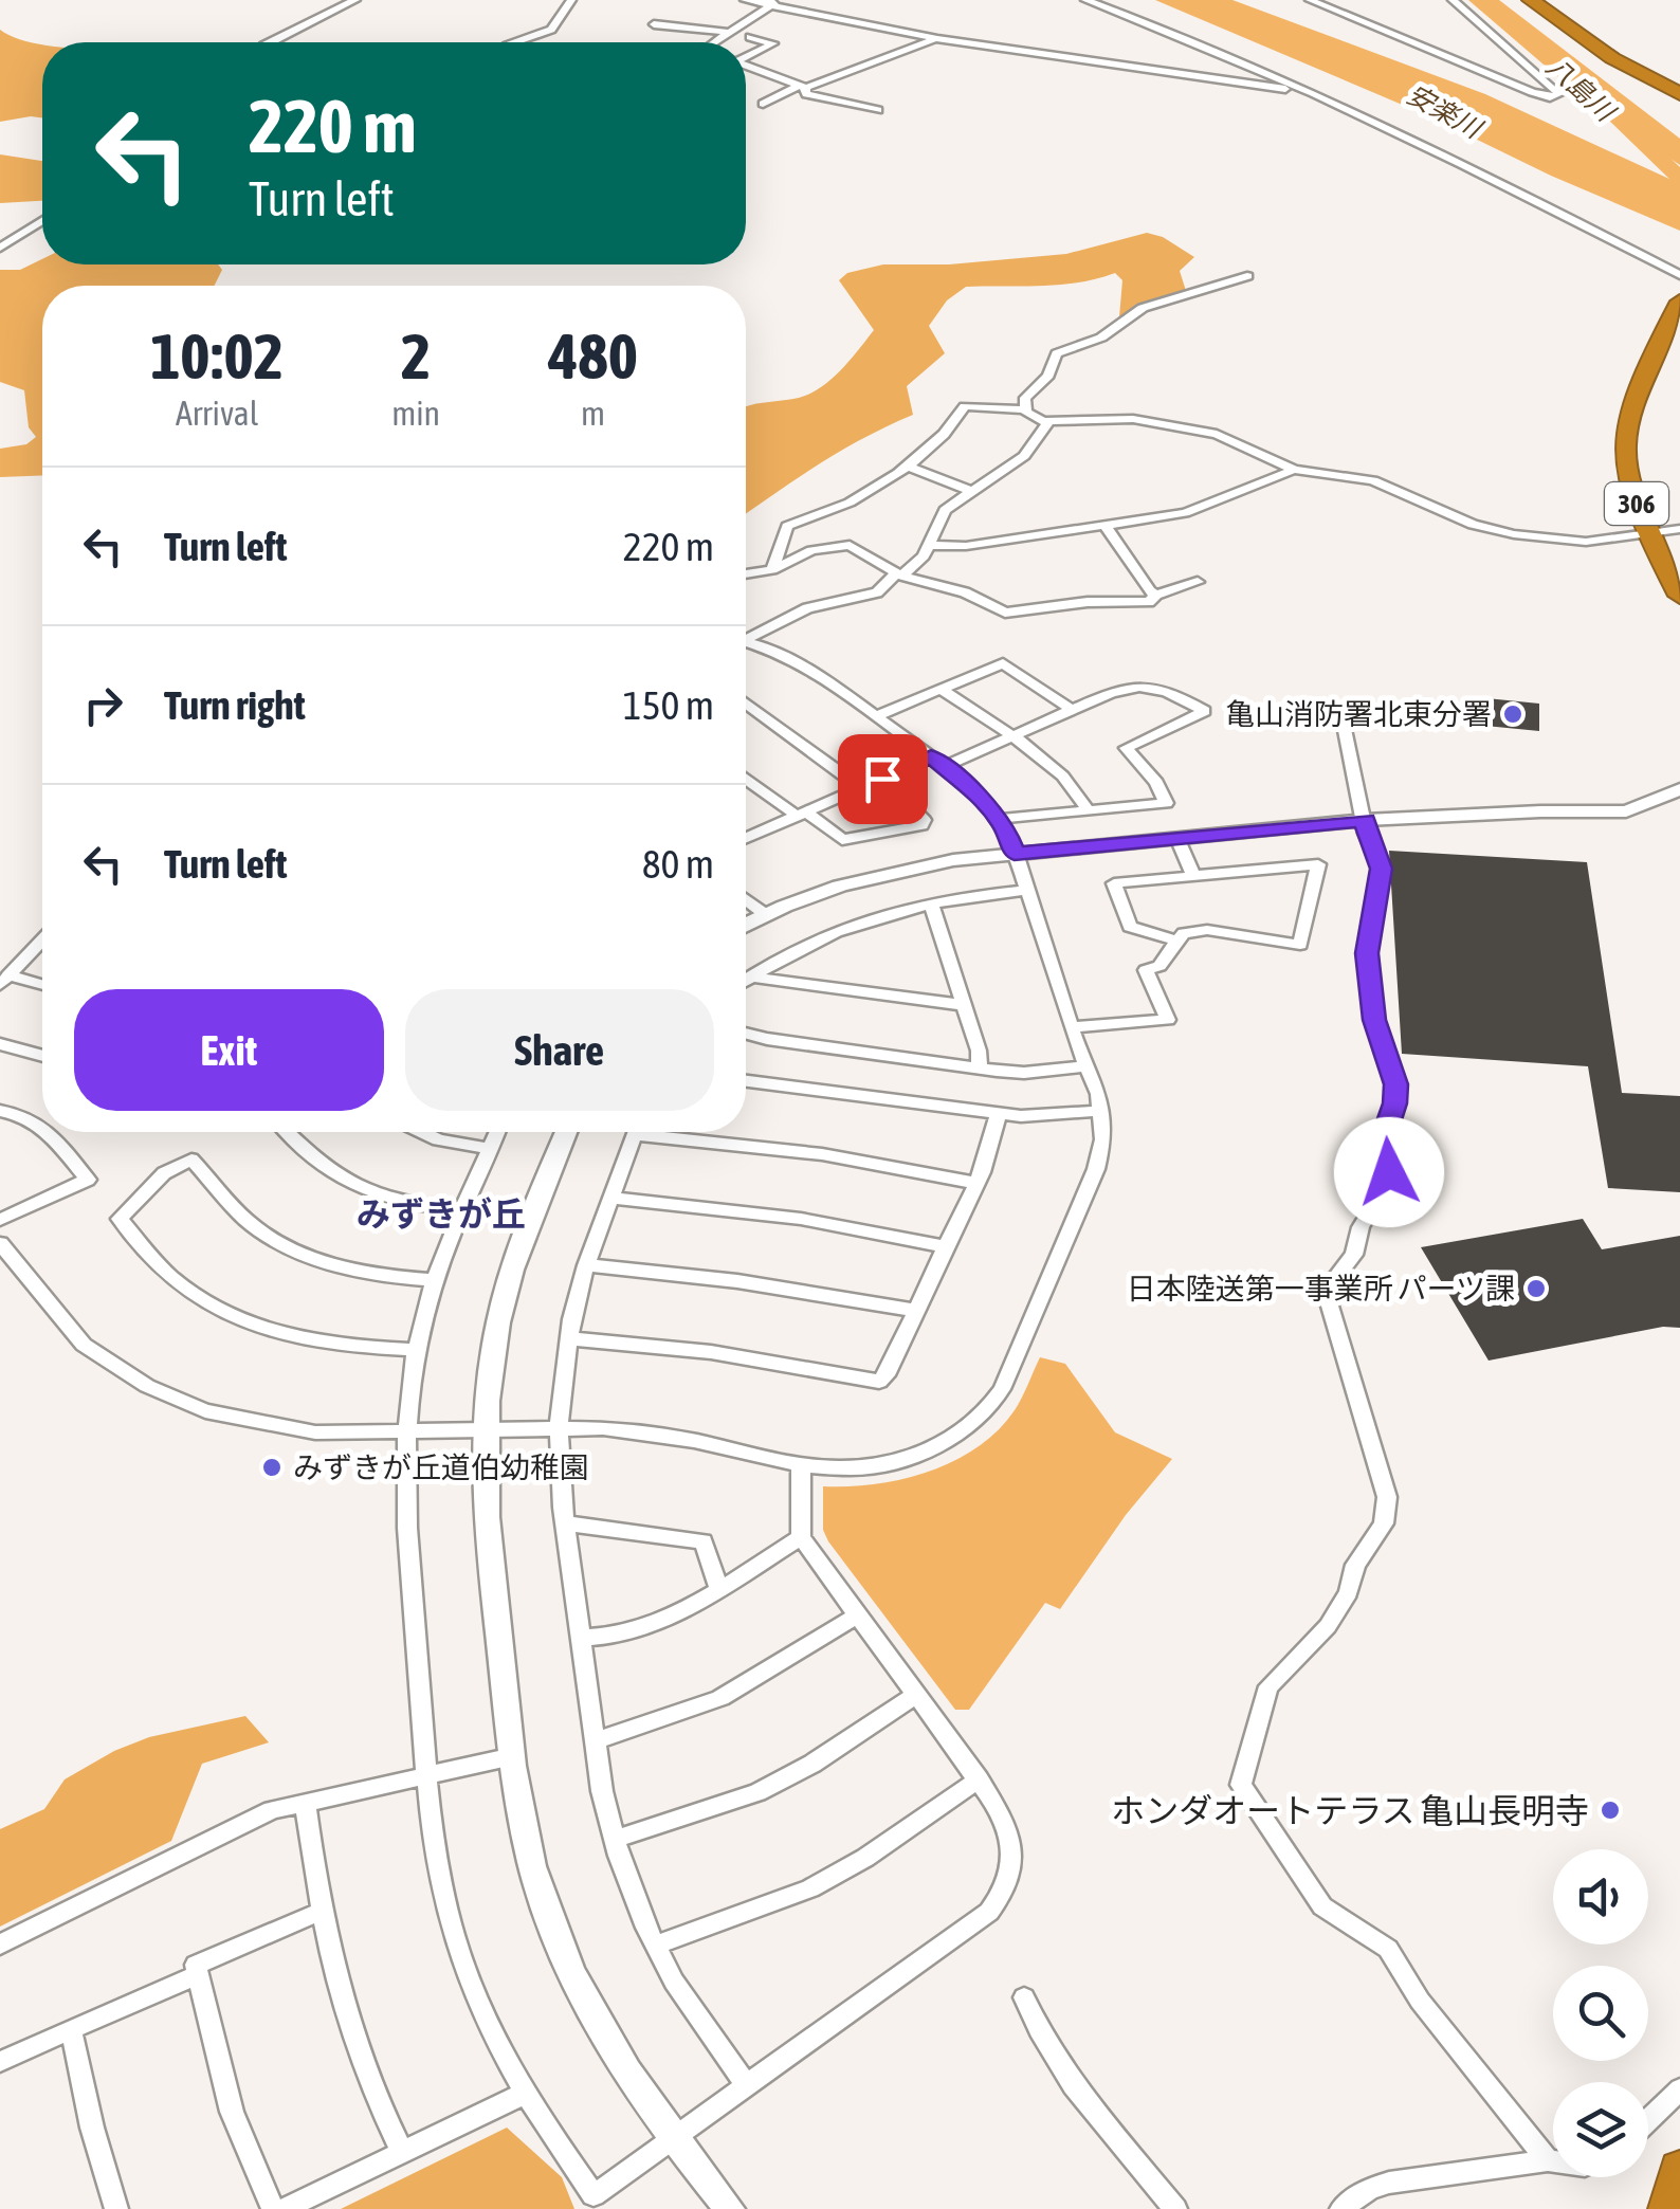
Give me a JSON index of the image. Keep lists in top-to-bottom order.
{
  "streets": {
    "highway": ["306"]
  },
  "districts": ["みずきが丘"],
  "water": ["八島川", "安楽川"],
  "places": [
    "亀山消防署北東分署",
    "日本陸送第一事業所 パーツ課",
    "みずきが丘道伯幼稚園",
    "ホンダオートテラス 亀山長明寺"
  ],
  "page": {
    "turn": ["220 m", "Turn left"],
    "eta": [
      "10:02",
      "Arrival",
      "2",
      "min",
      "480",
      "m"
    ],
    "list": [
      {
        "name": "Turn left",
        "value": "220 m"
      },
      {
        "name": "Turn right",
        "value": "150 m"
      },
      {
        "name": "Turn left",
        "value": "80 m"
      }
    ],
    "buttons": ["Exit", "Share"]
  }
}
